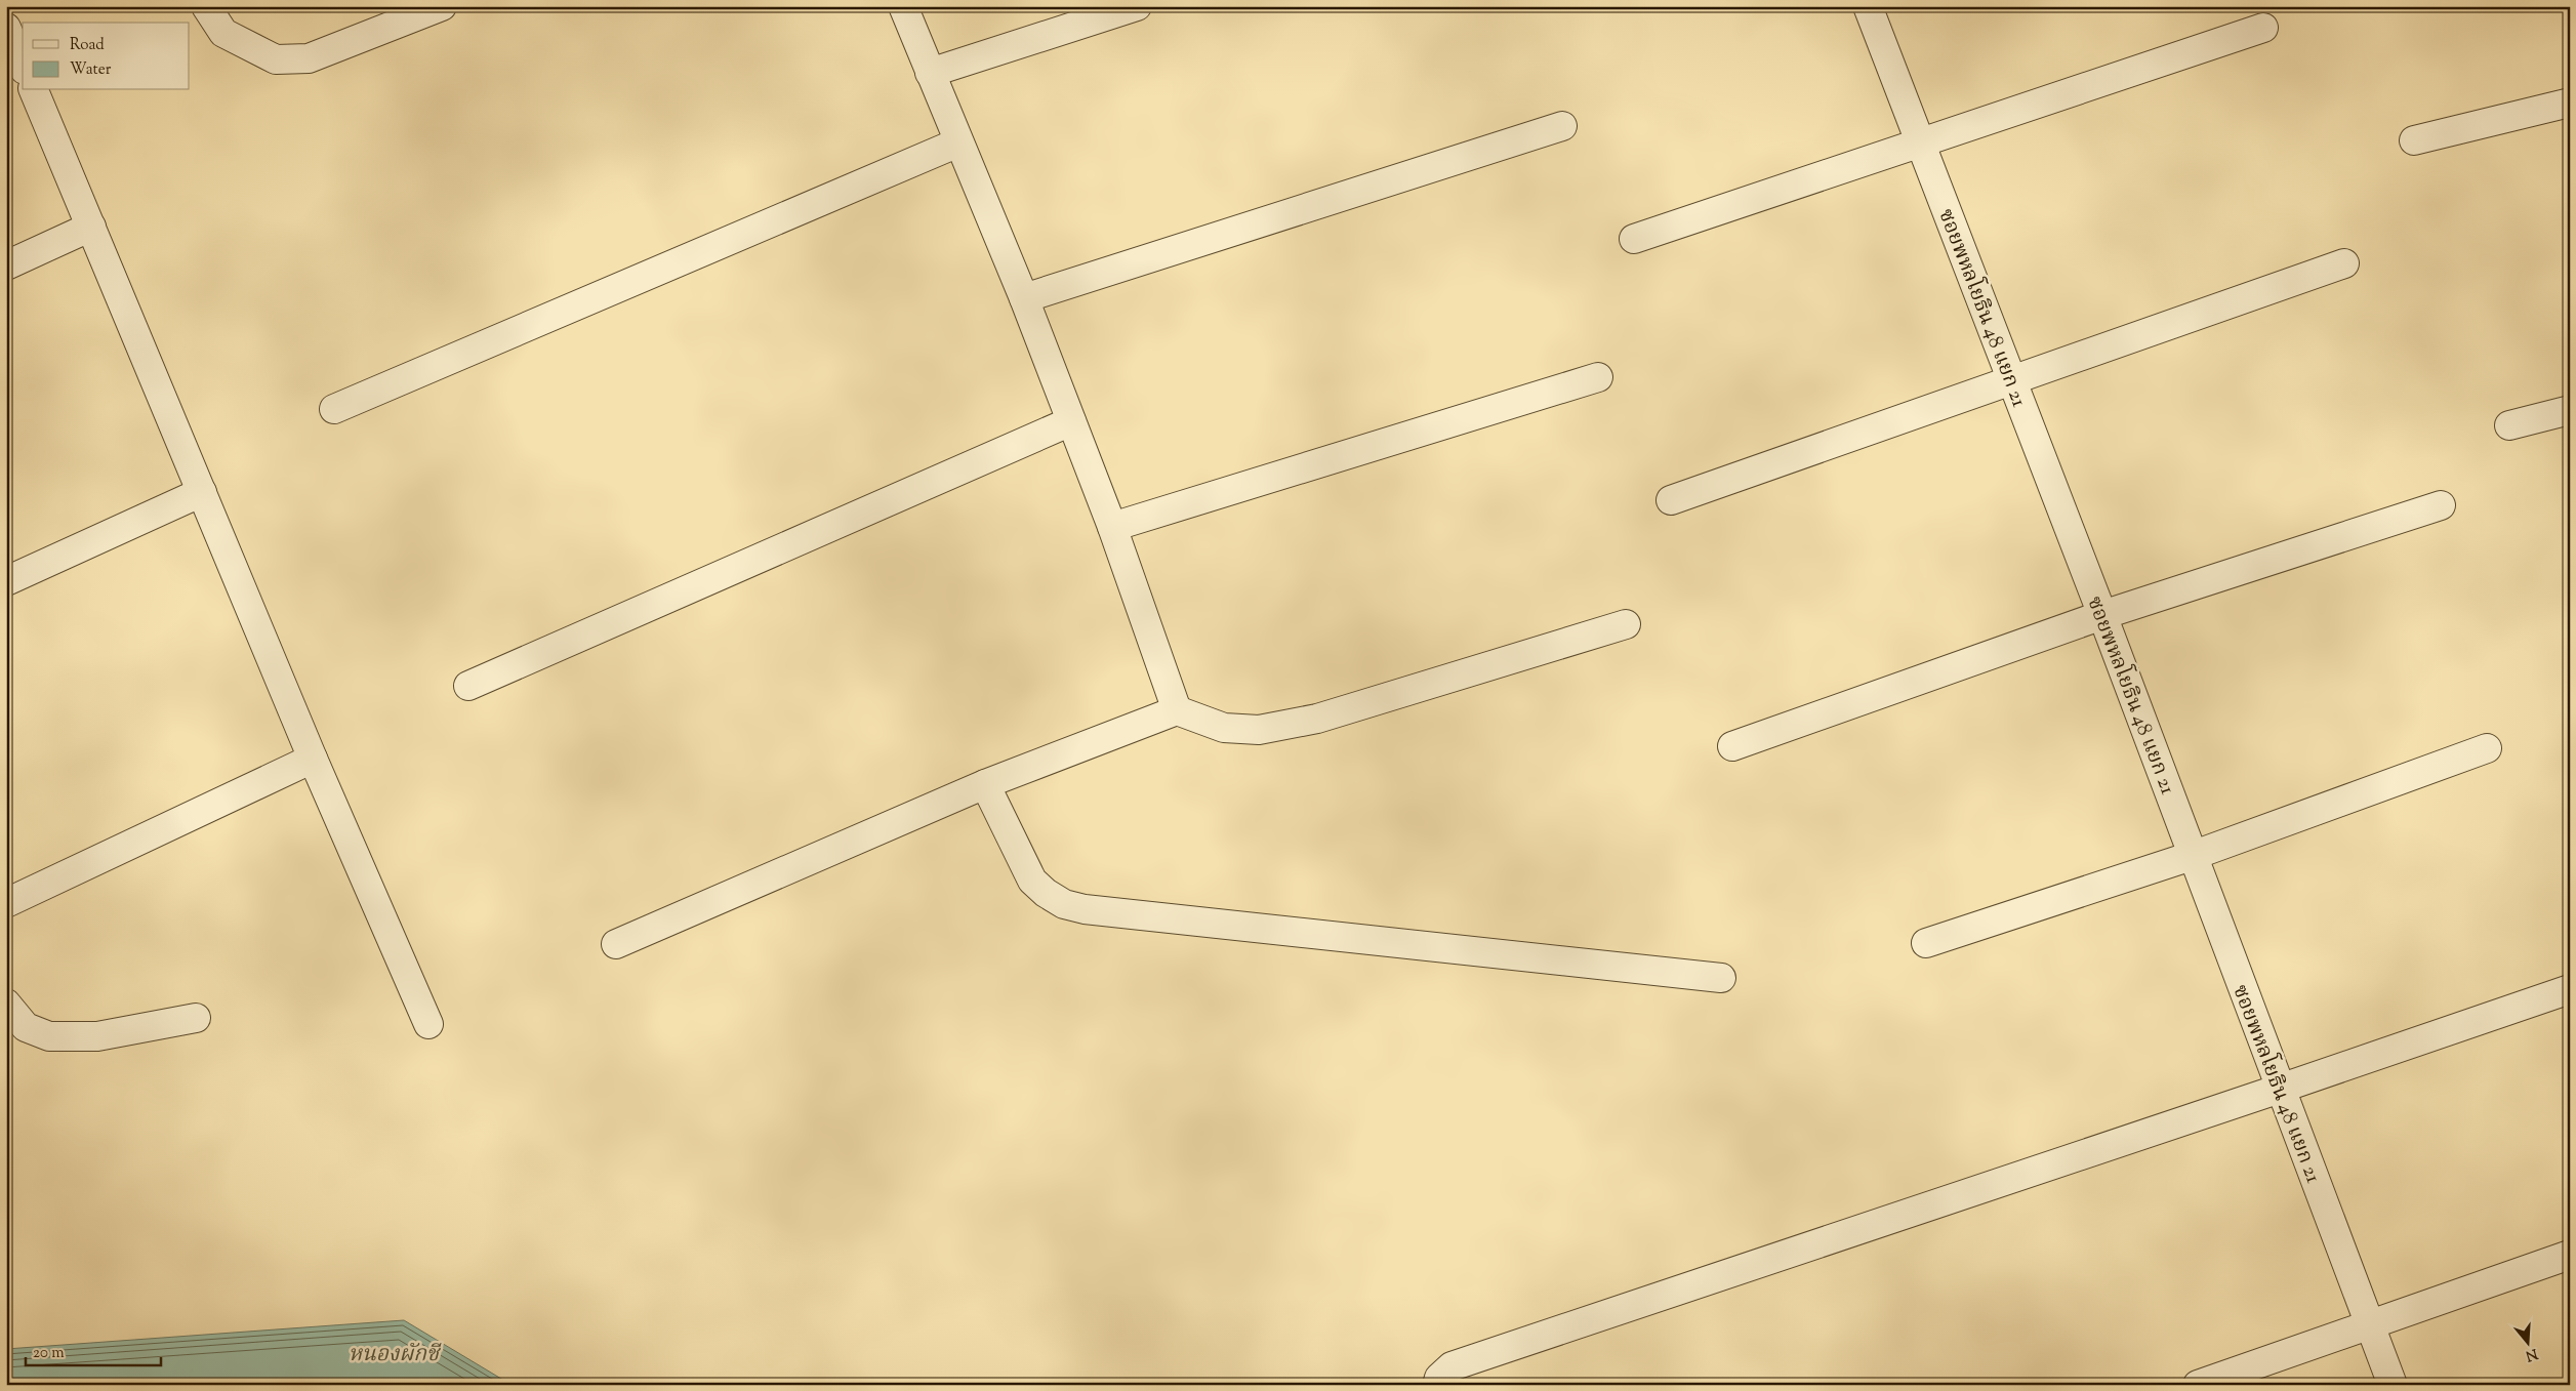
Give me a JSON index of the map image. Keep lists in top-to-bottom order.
{
  "streets": {
    "street": ["ซอยพหลโยธิน 48 แยก 21"]
  },
  "water": ["หนองผักชี"],
  "legend": ["Road", "Water"],
  "scale_bar": "20 m",
  "north": "bottom"
}
